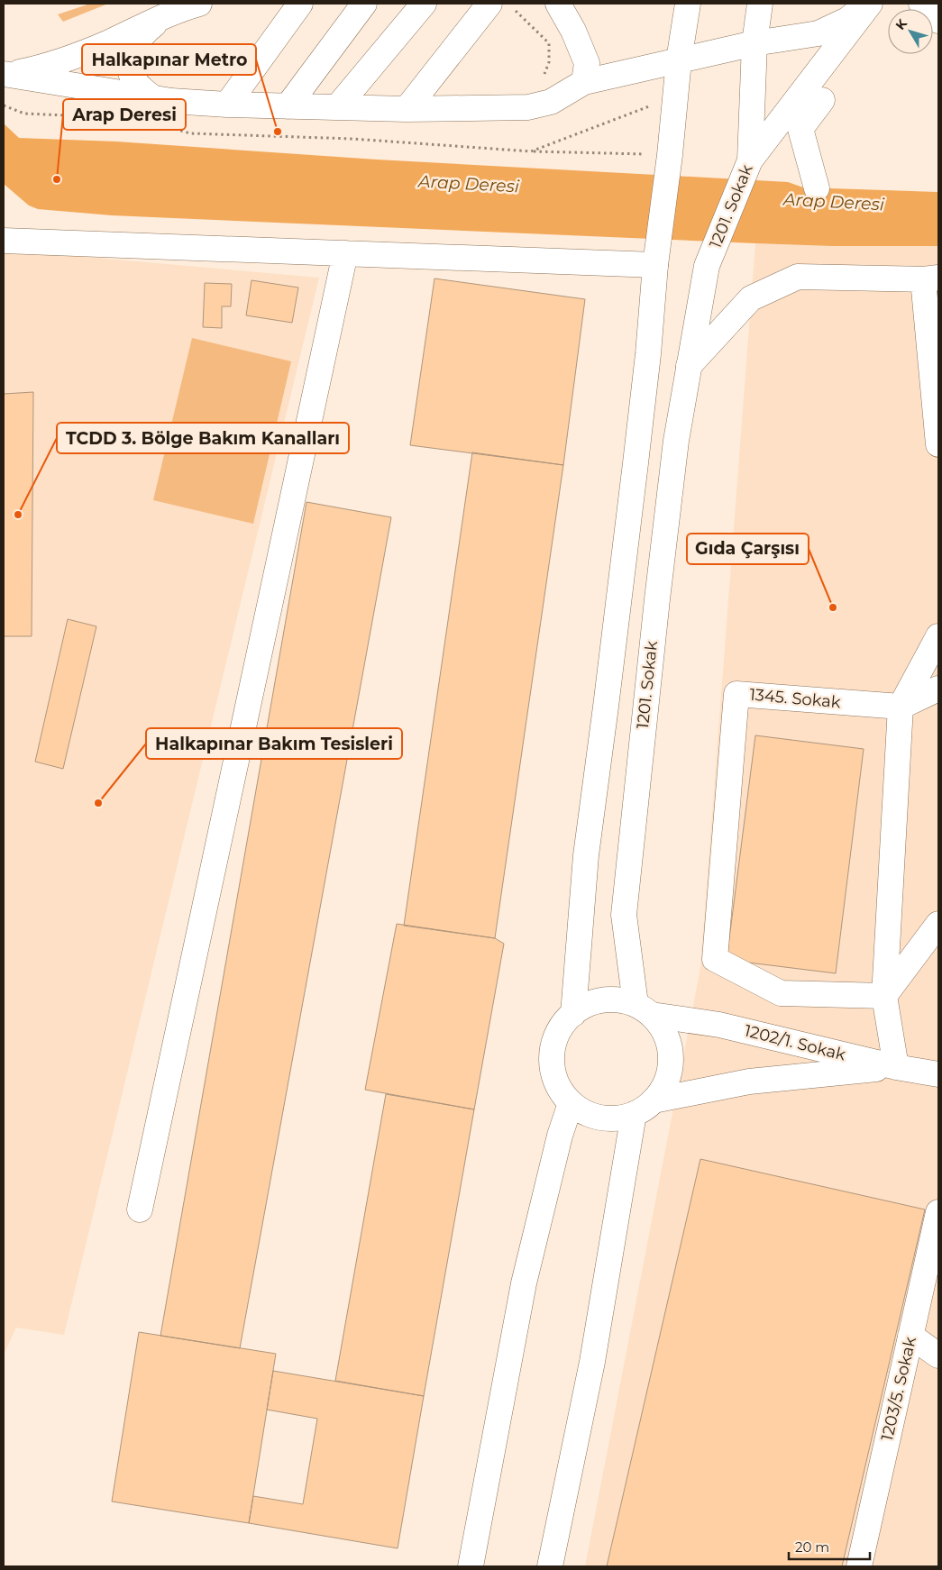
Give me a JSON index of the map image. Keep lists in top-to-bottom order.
{
  "streets": {
    "street": [
      "1201. Sokak",
      "1345. Sokak",
      "1202/1. Sokak",
      "1203/5. Sokak"
    ]
  },
  "crossings": [
    ["1201. Sokak", "1202/1. Sokak"]
  ],
  "water": ["Arap Deresi"],
  "places": [
    "Halkapınar Metro",
    "Arap Deresi",
    "TCDD 3. Bölge Bakım Kanalları",
    "Gıda Çarşısı",
    "Halkapınar Bakım Tesisleri"
  ],
  "scale_bar": "20 m",
  "north": "top left"
}
